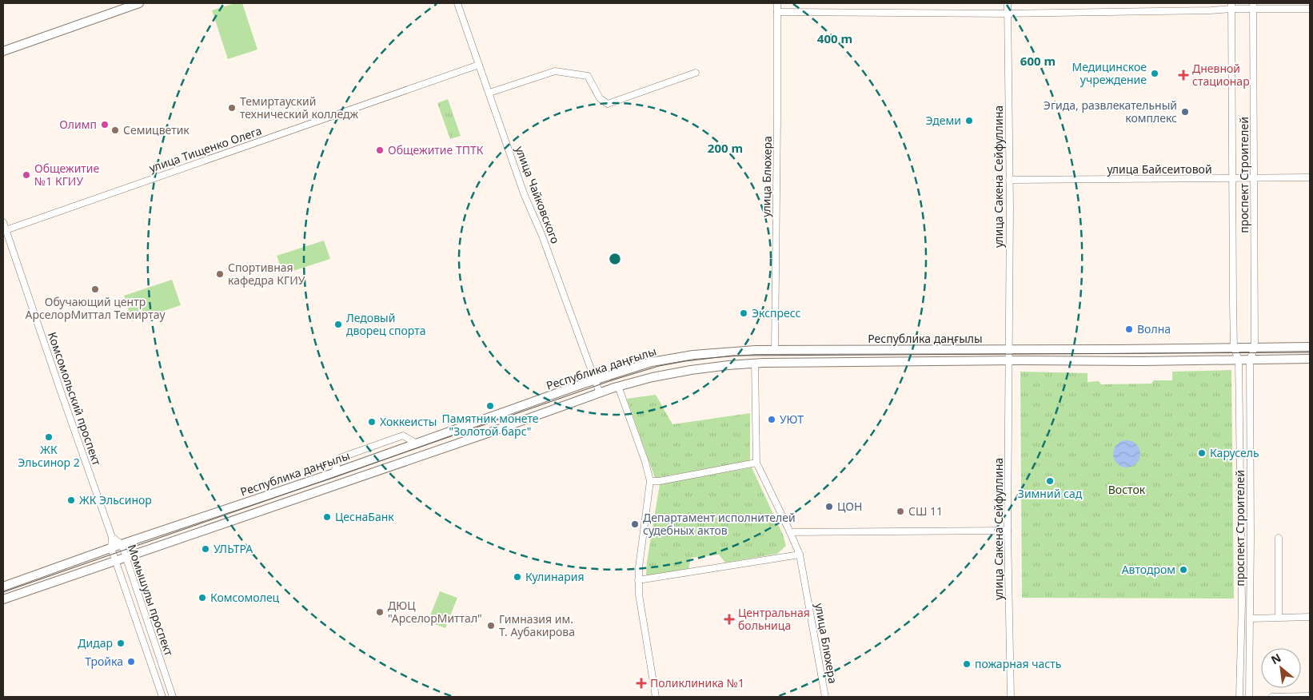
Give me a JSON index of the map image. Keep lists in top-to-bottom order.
{
  "streets": {
    "main road": ["Республика даңғылы"],
    "street": [
      "улица Тищенко Олега",
      "улица Байсеитовой",
      "проспект Строителей",
      "улица Блюхера",
      "улица Сакена Сейфуллина",
      "улица Чайковского",
      "Комсомольский проспект",
      "Момышулы проспект"
    ]
  },
  "crossings": [
    ["улица Тищенко Олега", "улица Чайковского"],
    ["улица Тищенко Олега", "Комсомольский проспект"],
    ["улица Байсеитовой", "проспект Строителей"],
    ["улица Байсеитовой", "улица Сакена Сейфуллина"],
    ["проспект Строителей", "Республика даңғылы"],
    ["улица Блюхера", "Республика даңғылы"],
    ["улица Сакена Сейфуллина", "Республика даңғылы"],
    ["улица Чайковского", "Республика даңғылы"],
    ["Республика даңғылы", "Момышулы проспект"],
    ["Комсомольский проспект", "Момышулы проспект"]
  ],
  "parks": ["Восток"],
  "places": {
    "other": [
      "Медицинское учреждение",
      "Темиртауский технический колледж",
      "Эгида, развлекательный комплекс",
      "Эдеми",
      "Олимп",
      "Семицветик",
      "Общежитие ТПТК",
      "Общежитие №1 КГИУ",
      "Спортивная кафедра КГИУ",
      "Обучающий центр АрселорМиттал Темиртау",
      "Экспресс",
      "Ледовый дворец спорта",
      "Волна",
      "Памятник монете \"Золотой барс\"",
      "УЮТ",
      "Хоккеисты",
      "ЖК Эльсинор 2",
      "Карусель",
      "Зимний сад",
      "ЖК Эльсинор",
      "ЦОН",
      "СШ 11",
      "ЦеснаБанк",
      "Департамент исполнителей судебных актов",
      "УЛЬТРА",
      "Автодром",
      "Кулинария",
      "Комсомолец",
      "ДЮЦ \"АрселорМиттал\"",
      "Гимназия им. Т. Аубакирова",
      "Дидар",
      "Тройка",
      "пожарная часть"
    ],
    "health": ["Дневной стационар", "Центральная больница", "Поликлиника №1"]
  },
  "north": "top left",
  "rings": ["400 m", "600 m", "200 m"]
}
